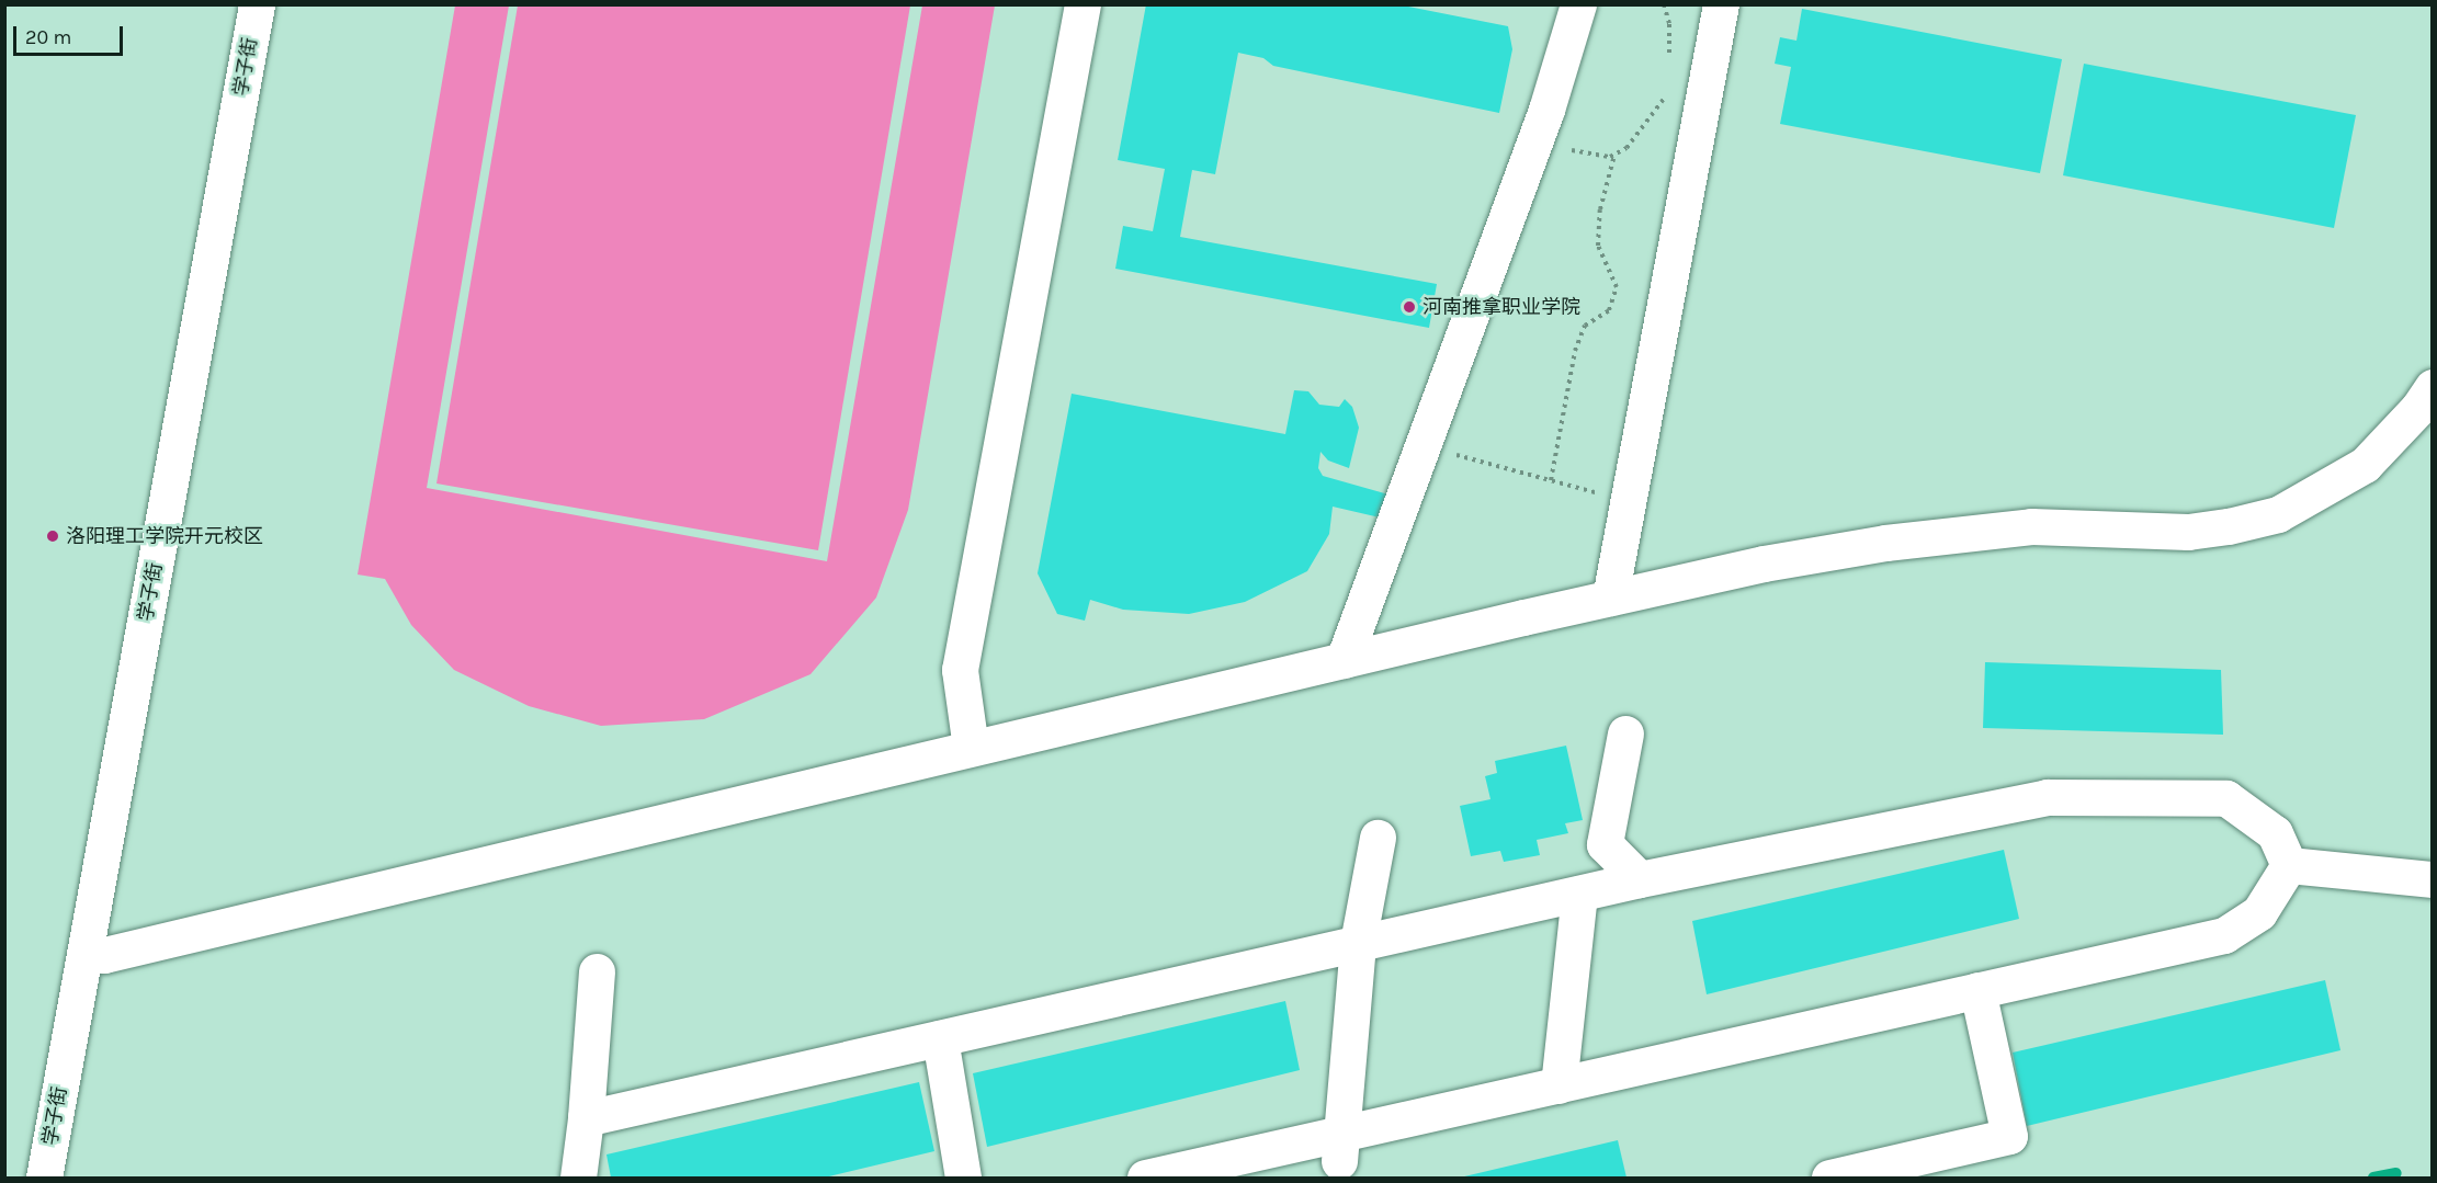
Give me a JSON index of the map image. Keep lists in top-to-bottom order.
{
  "streets": {
    "street": ["学子街"]
  },
  "places": ["河南推拿职业学院", "洛阳理工学院开元校区"],
  "scale_bar": "20 m"
}
